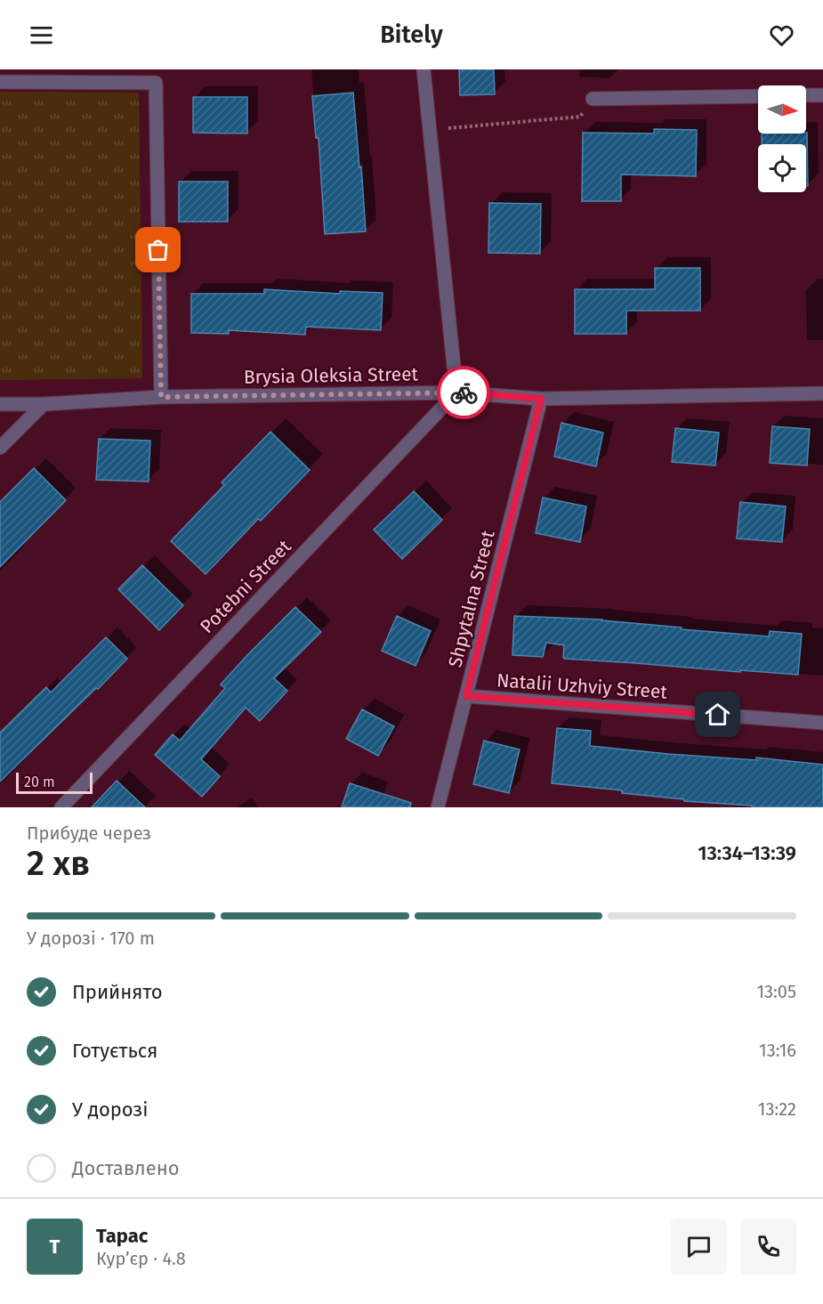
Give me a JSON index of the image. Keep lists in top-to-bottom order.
{
  "streets": {
    "street": [
      "Brysia Oleksia Street",
      "Potebni Street",
      "Shpytalna Street",
      "Natalii Uzhviy Street"
    ]
  },
  "crossings": [
    ["Brysia Oleksia Street", "Potebni Street"],
    ["Brysia Oleksia Street", "Shpytalna Street"],
    ["Shpytalna Street", "Natalii Uzhviy Street"]
  ],
  "scale_bar": "20 m",
  "north": "right",
  "page": {
    "header": "Bitely",
    "scale": "20 m",
    "heading": ["2 хв", "Прибуде через", "13:34–13:39"],
    "panel": ["Тарас", "Кур’єр · 4.8"],
    "bar": "У дорозі · 170 m",
    "list": [
      ["Прийнято", "13:05"],
      ["Готується", "13:16"],
      ["У дорозі", "13:22"],
      "Доставлено"
    ],
    "round": "Т"
  }
}
